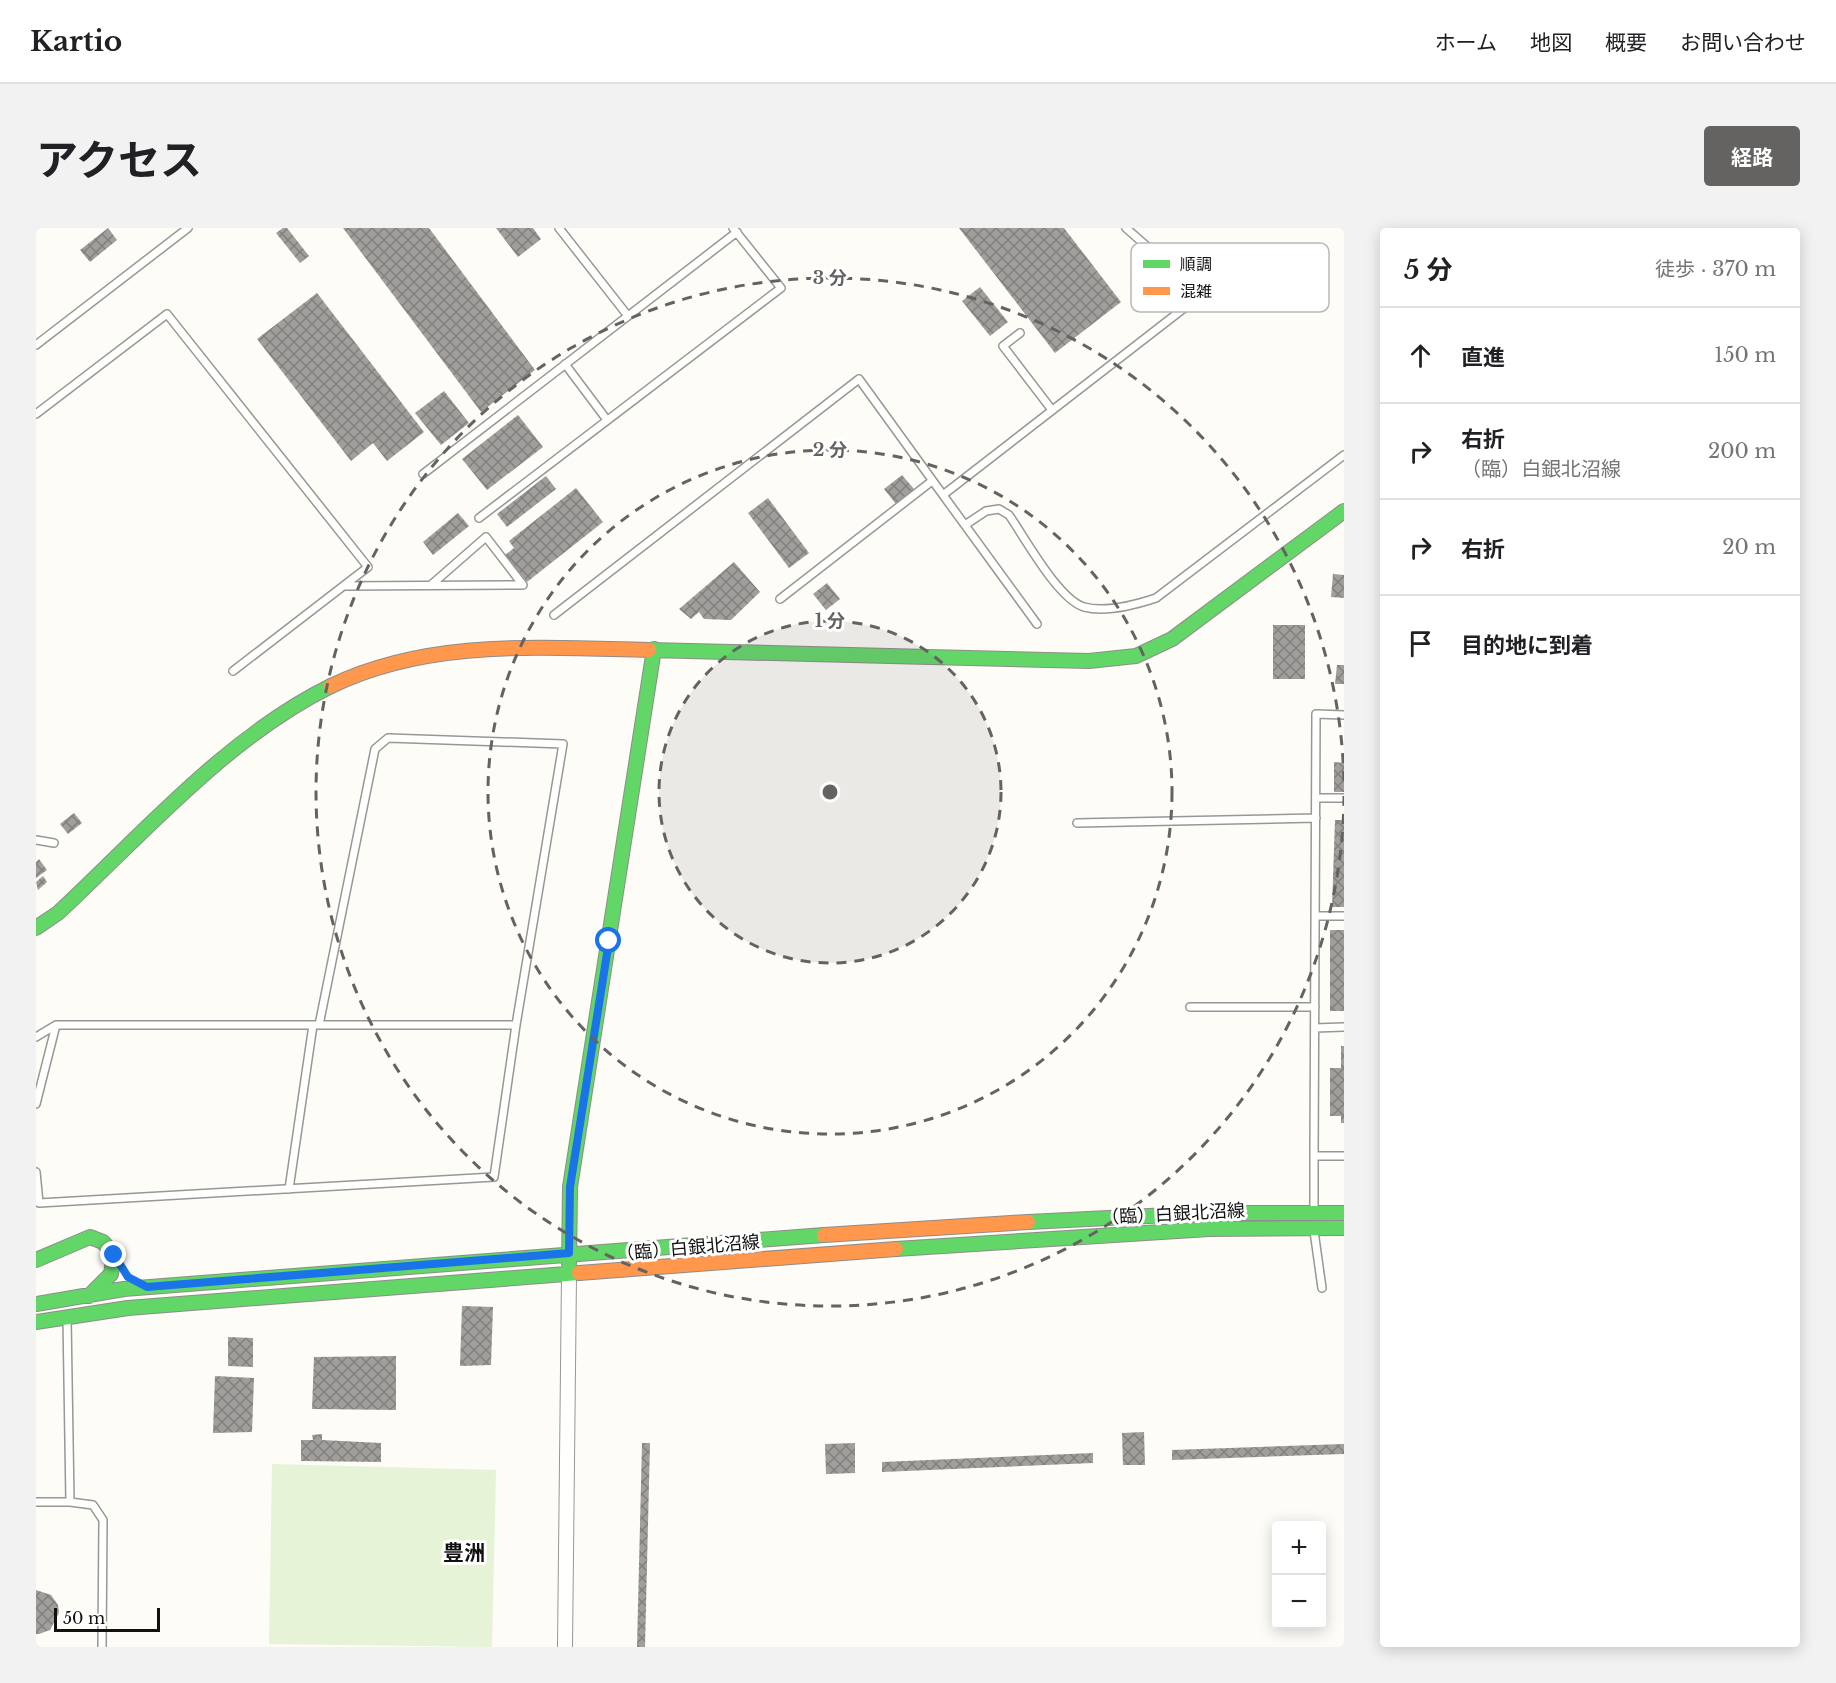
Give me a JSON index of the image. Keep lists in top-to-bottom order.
{
  "streets": {
    "street": ["（臨）白銀北沼線"]
  },
  "districts": ["豊洲"],
  "legend": ["順調", "混雑"],
  "scale_bar": "50 m",
  "page": {
    "header": "Kartio",
    "nav": [
      "ホーム",
      "地図",
      "概要",
      "お問い合わせ"
    ],
    "title": "アクセス",
    "buttons": "経路",
    "heading": ["5 分", "徒歩 · 370 m"],
    "list": [
      ["直進", "150 m"],
      ["右折", "（臨）白銀北沼線", "200 m"],
      ["右折", "20 m"],
      "目的地に到着"
    ],
    "map_buttons": ["+", "−"],
    "scale": "50 m"
  },
  "rings": ["3 分", "2 分", "1 分"]
}
